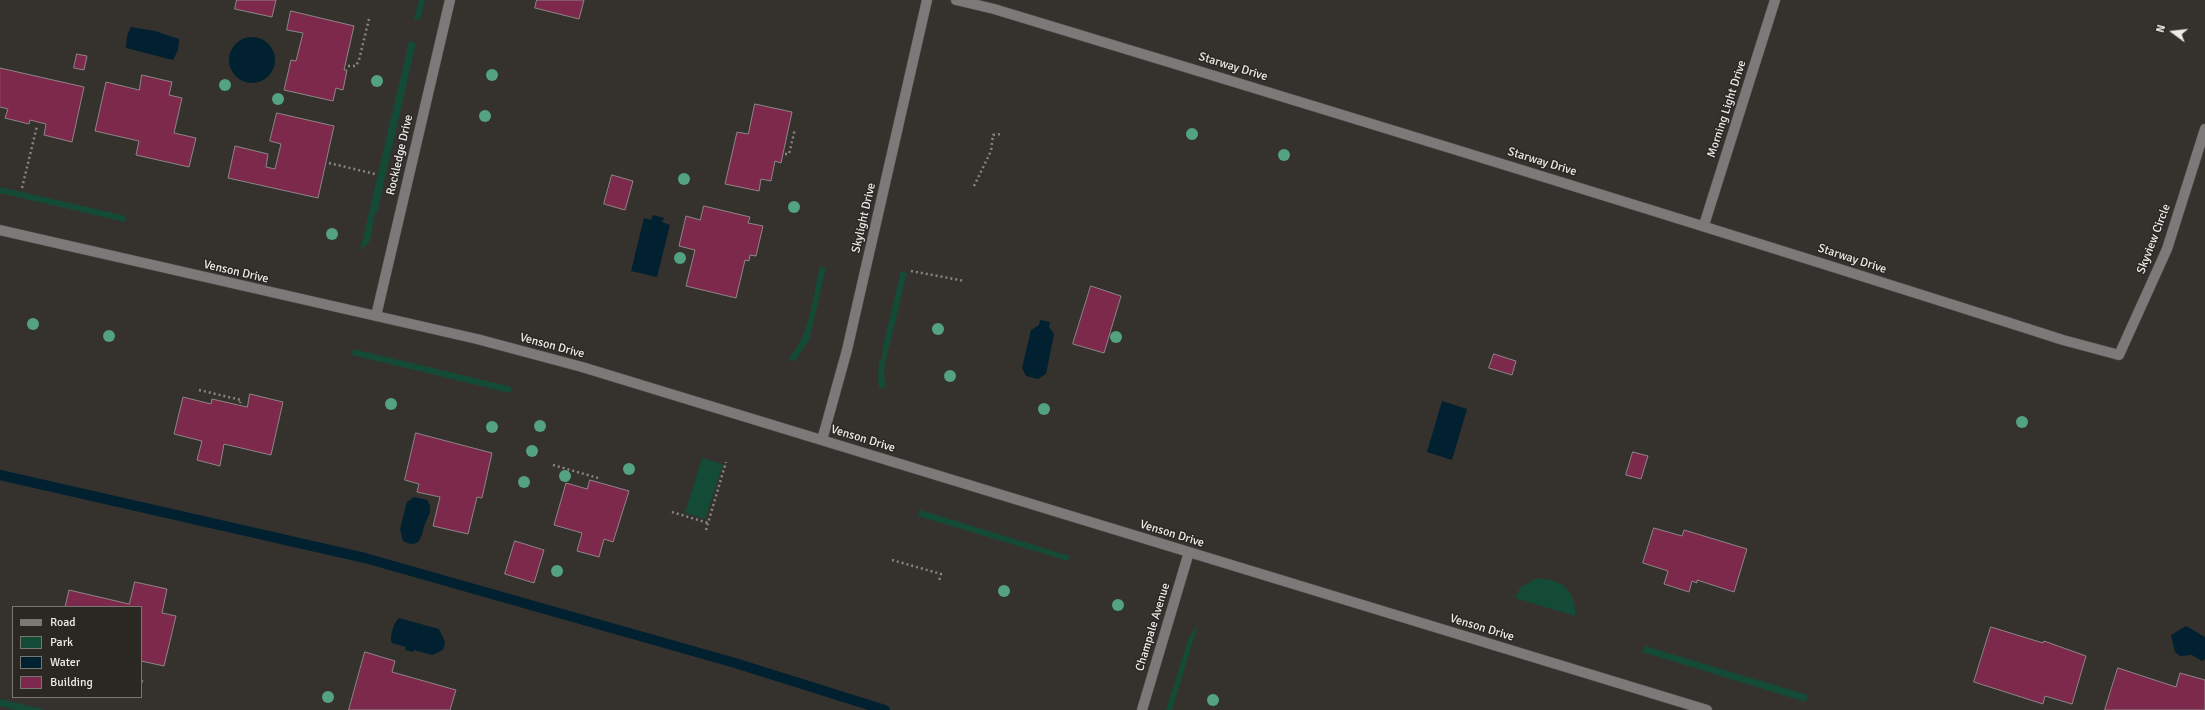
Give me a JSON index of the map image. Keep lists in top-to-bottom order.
{
  "streets": {
    "street": [
      "Starway Drive",
      "Morning Light Drive",
      "Rockledge Drive",
      "Skylight Drive",
      "Skyview Circle",
      "Venson Drive",
      "Champale Avenue"
    ]
  },
  "crossings": [
    ["Starway Drive", "Morning Light Drive"],
    ["Starway Drive", "Skyview Circle"],
    ["Rockledge Drive", "Venson Drive"],
    ["Skylight Drive", "Venson Drive"],
    ["Venson Drive", "Champale Avenue"]
  ],
  "legend": [
    "Road",
    "Park",
    "Water",
    "Building"
  ],
  "north": "left"
}
